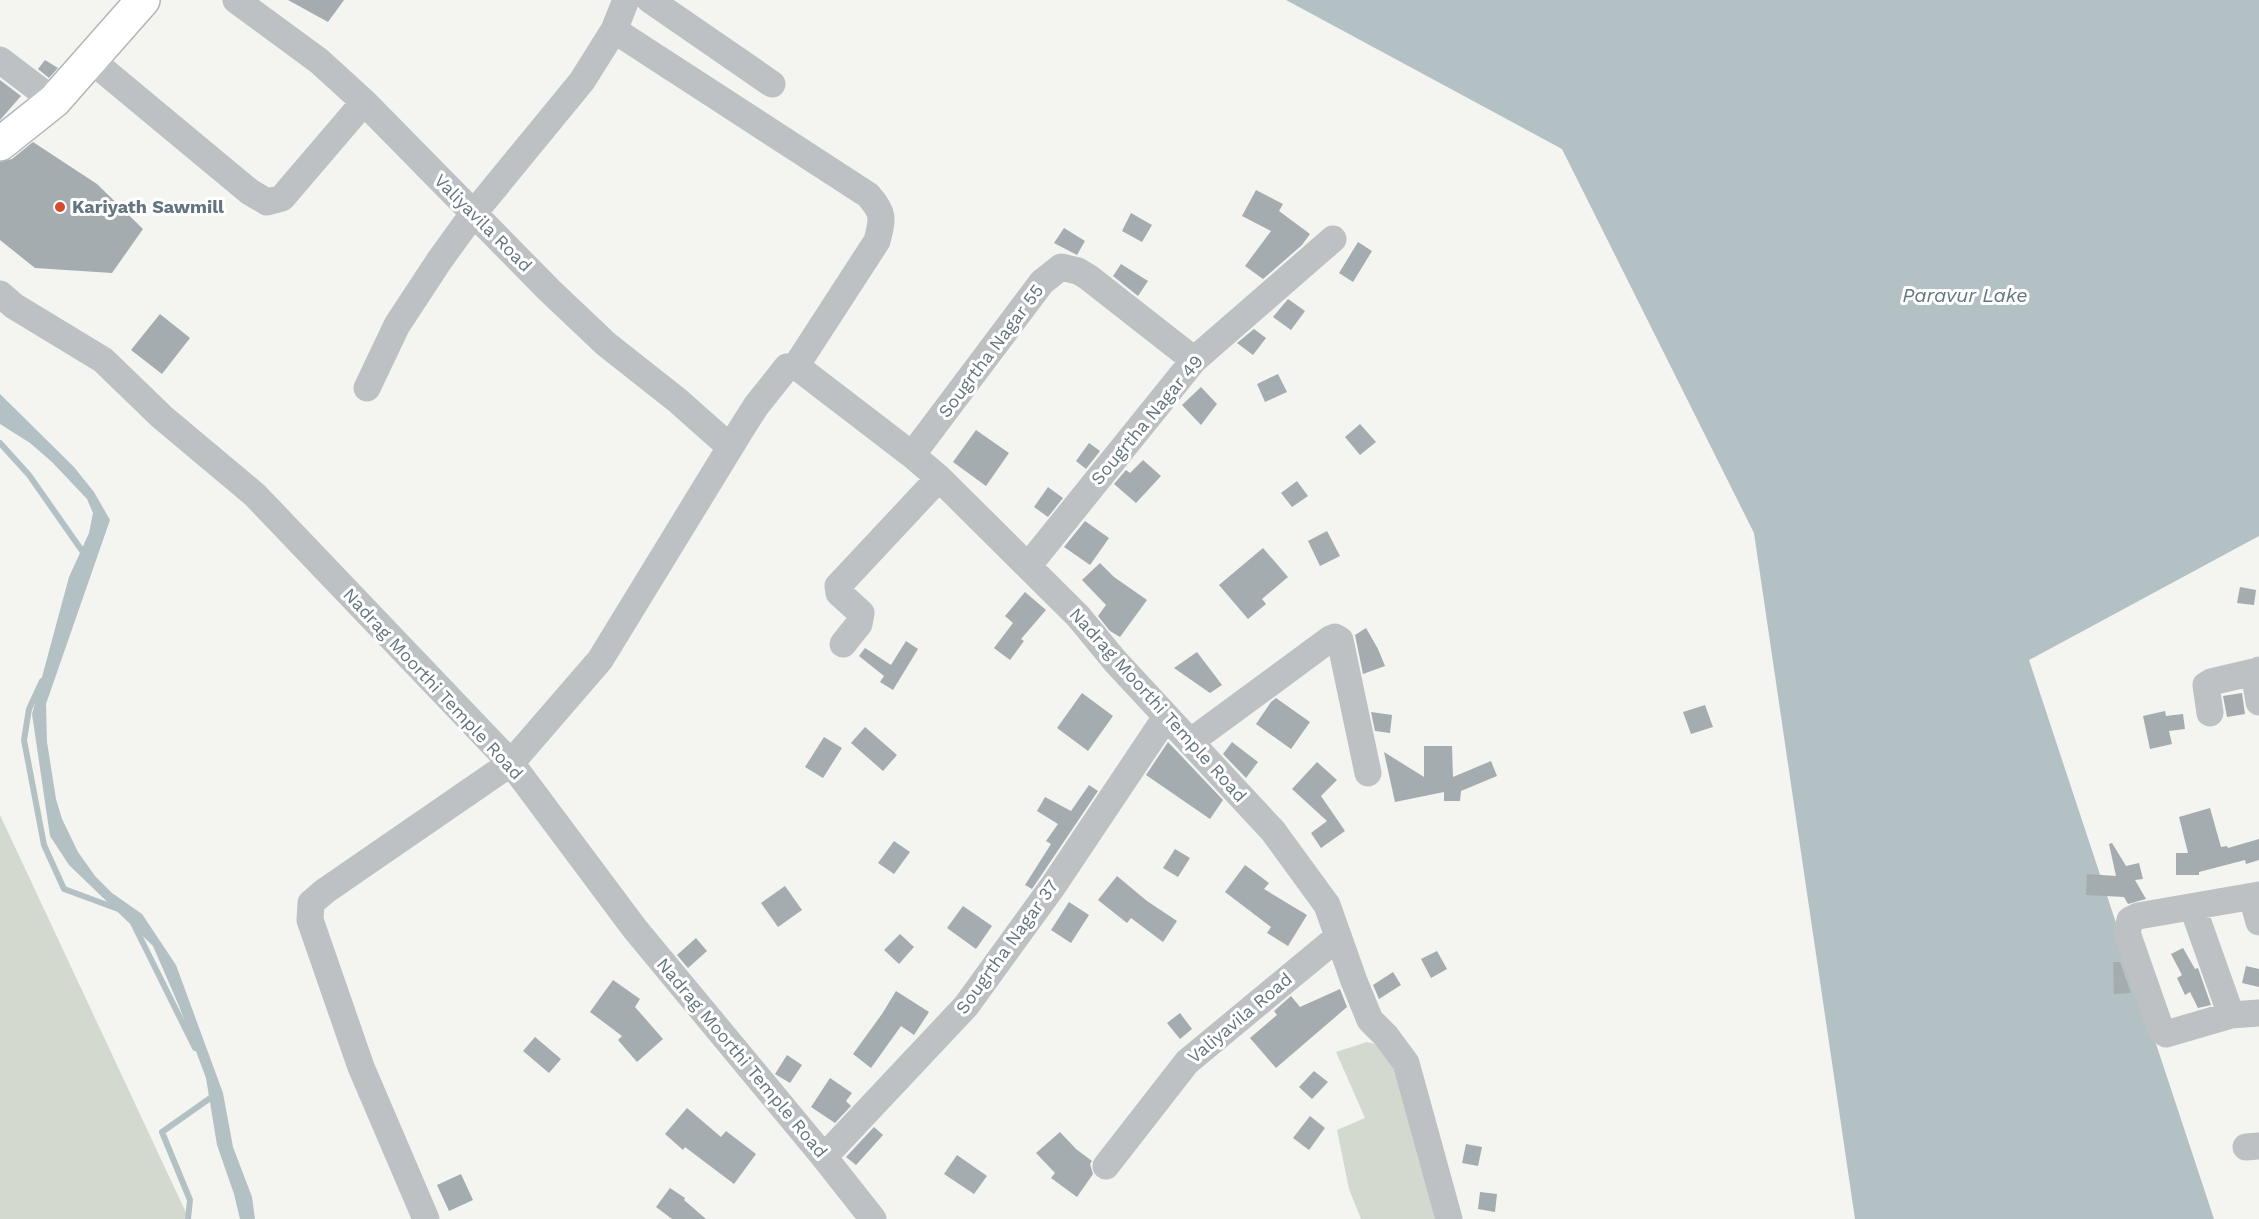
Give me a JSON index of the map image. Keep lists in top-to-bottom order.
{
  "streets": {
    "street": [
      "Valiyavila Road",
      "Sougrtha Nagar 55",
      "Sougrtha Nagar 49",
      "Nadrag Moorthi Temple Road",
      "Sougrtha Nagar 37"
    ]
  },
  "crossings": [
    ["Valiyavila Road", "Nadrag Moorthi Temple Road"],
    ["Sougrtha Nagar 55", "Sougrtha Nagar 49"],
    ["Sougrtha Nagar 55", "Nadrag Moorthi Temple Road"],
    ["Sougrtha Nagar 49", "Nadrag Moorthi Temple Road"],
    ["Nadrag Moorthi Temple Road", "Sougrtha Nagar 37"]
  ],
  "water": ["Paravur Lake"],
  "places": ["Kariyath Sawmill"]
}
